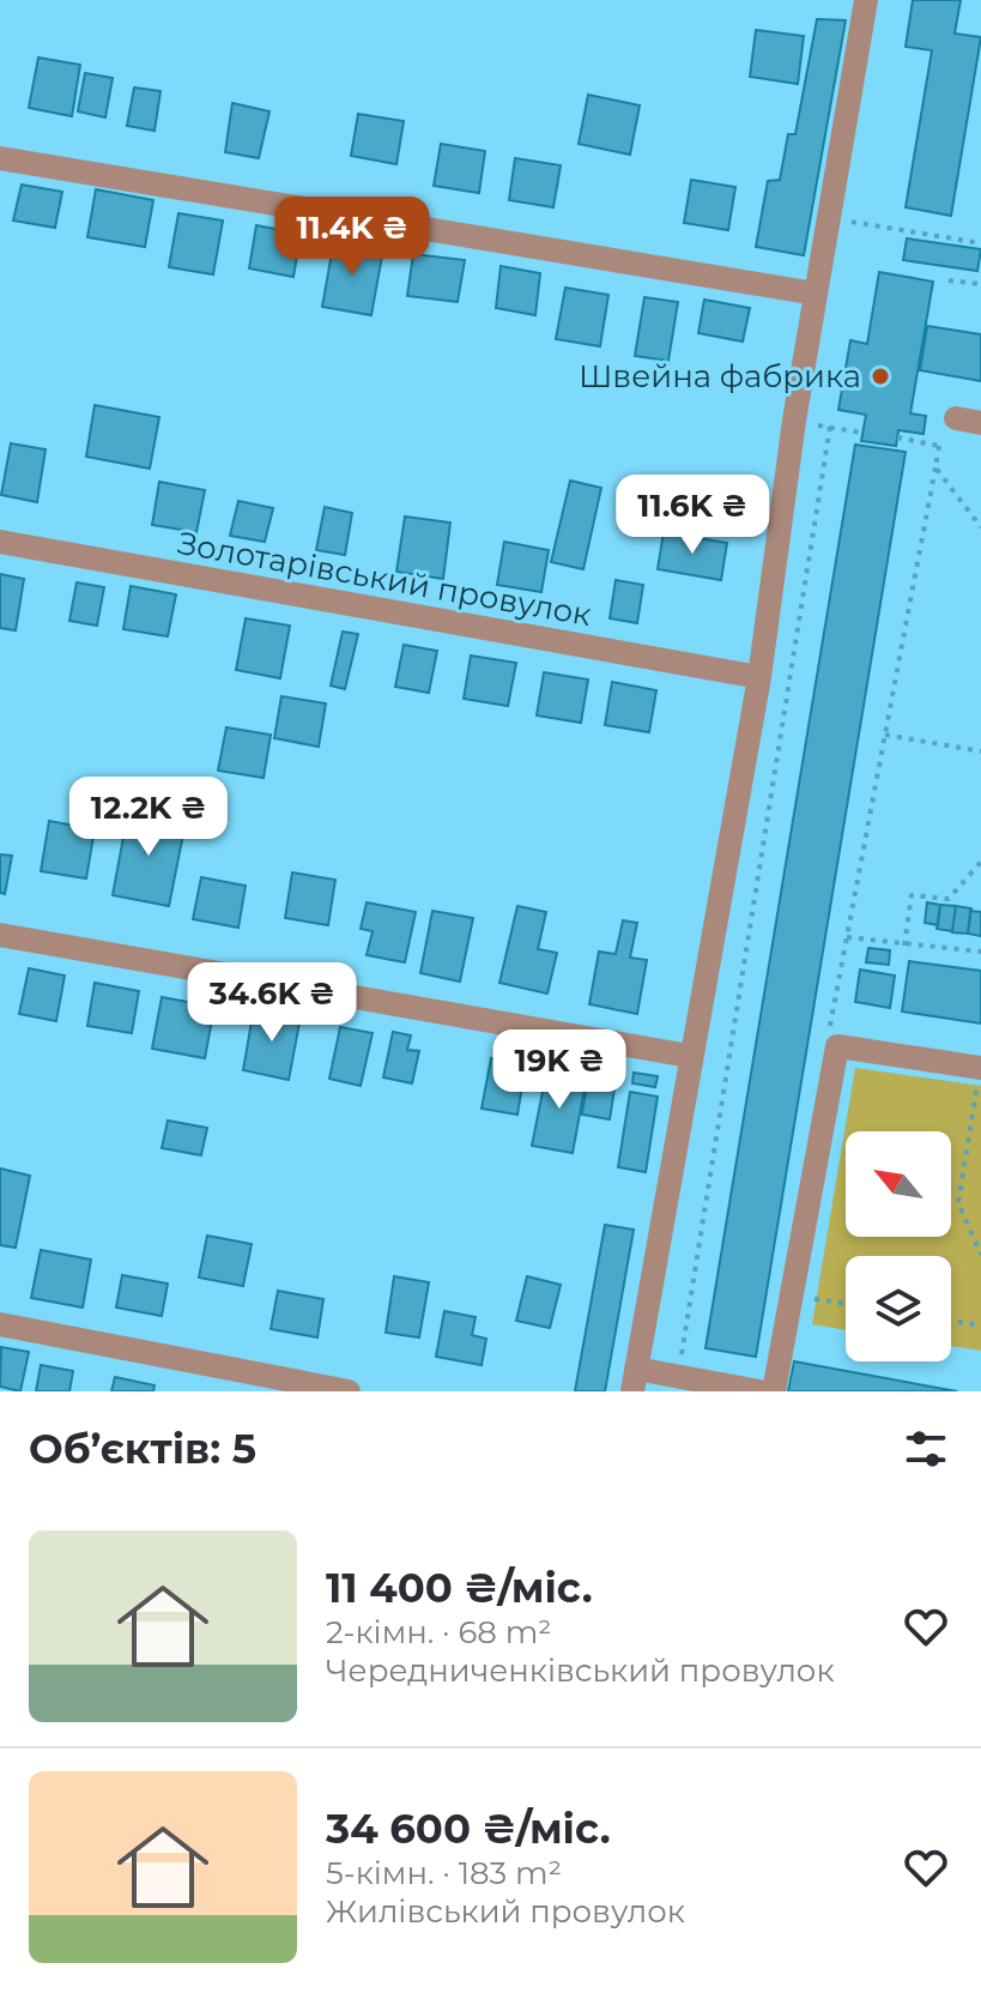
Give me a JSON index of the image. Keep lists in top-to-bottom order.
{
  "streets": {
    "street": ["Золотарівський провулок"]
  },
  "places": ["Швейна фабрика"],
  "north": "top left",
  "page": {
    "price": [
      "11.4K ₴",
      "11.6K ₴",
      "12.2K ₴",
      "34.6K ₴",
      "19K ₴"
    ],
    "heading": "Об’єктів: 5",
    "list": [
      {
        "name": "11 400 ₴/міс.",
        "note": "2-кімн. · 68 m² · Чередниченківський провулок"
      },
      {
        "name": "34 600 ₴/міс.",
        "note": "5-кімн. · 183 m² · Жилівський провулок"
      }
    ]
  }
}
